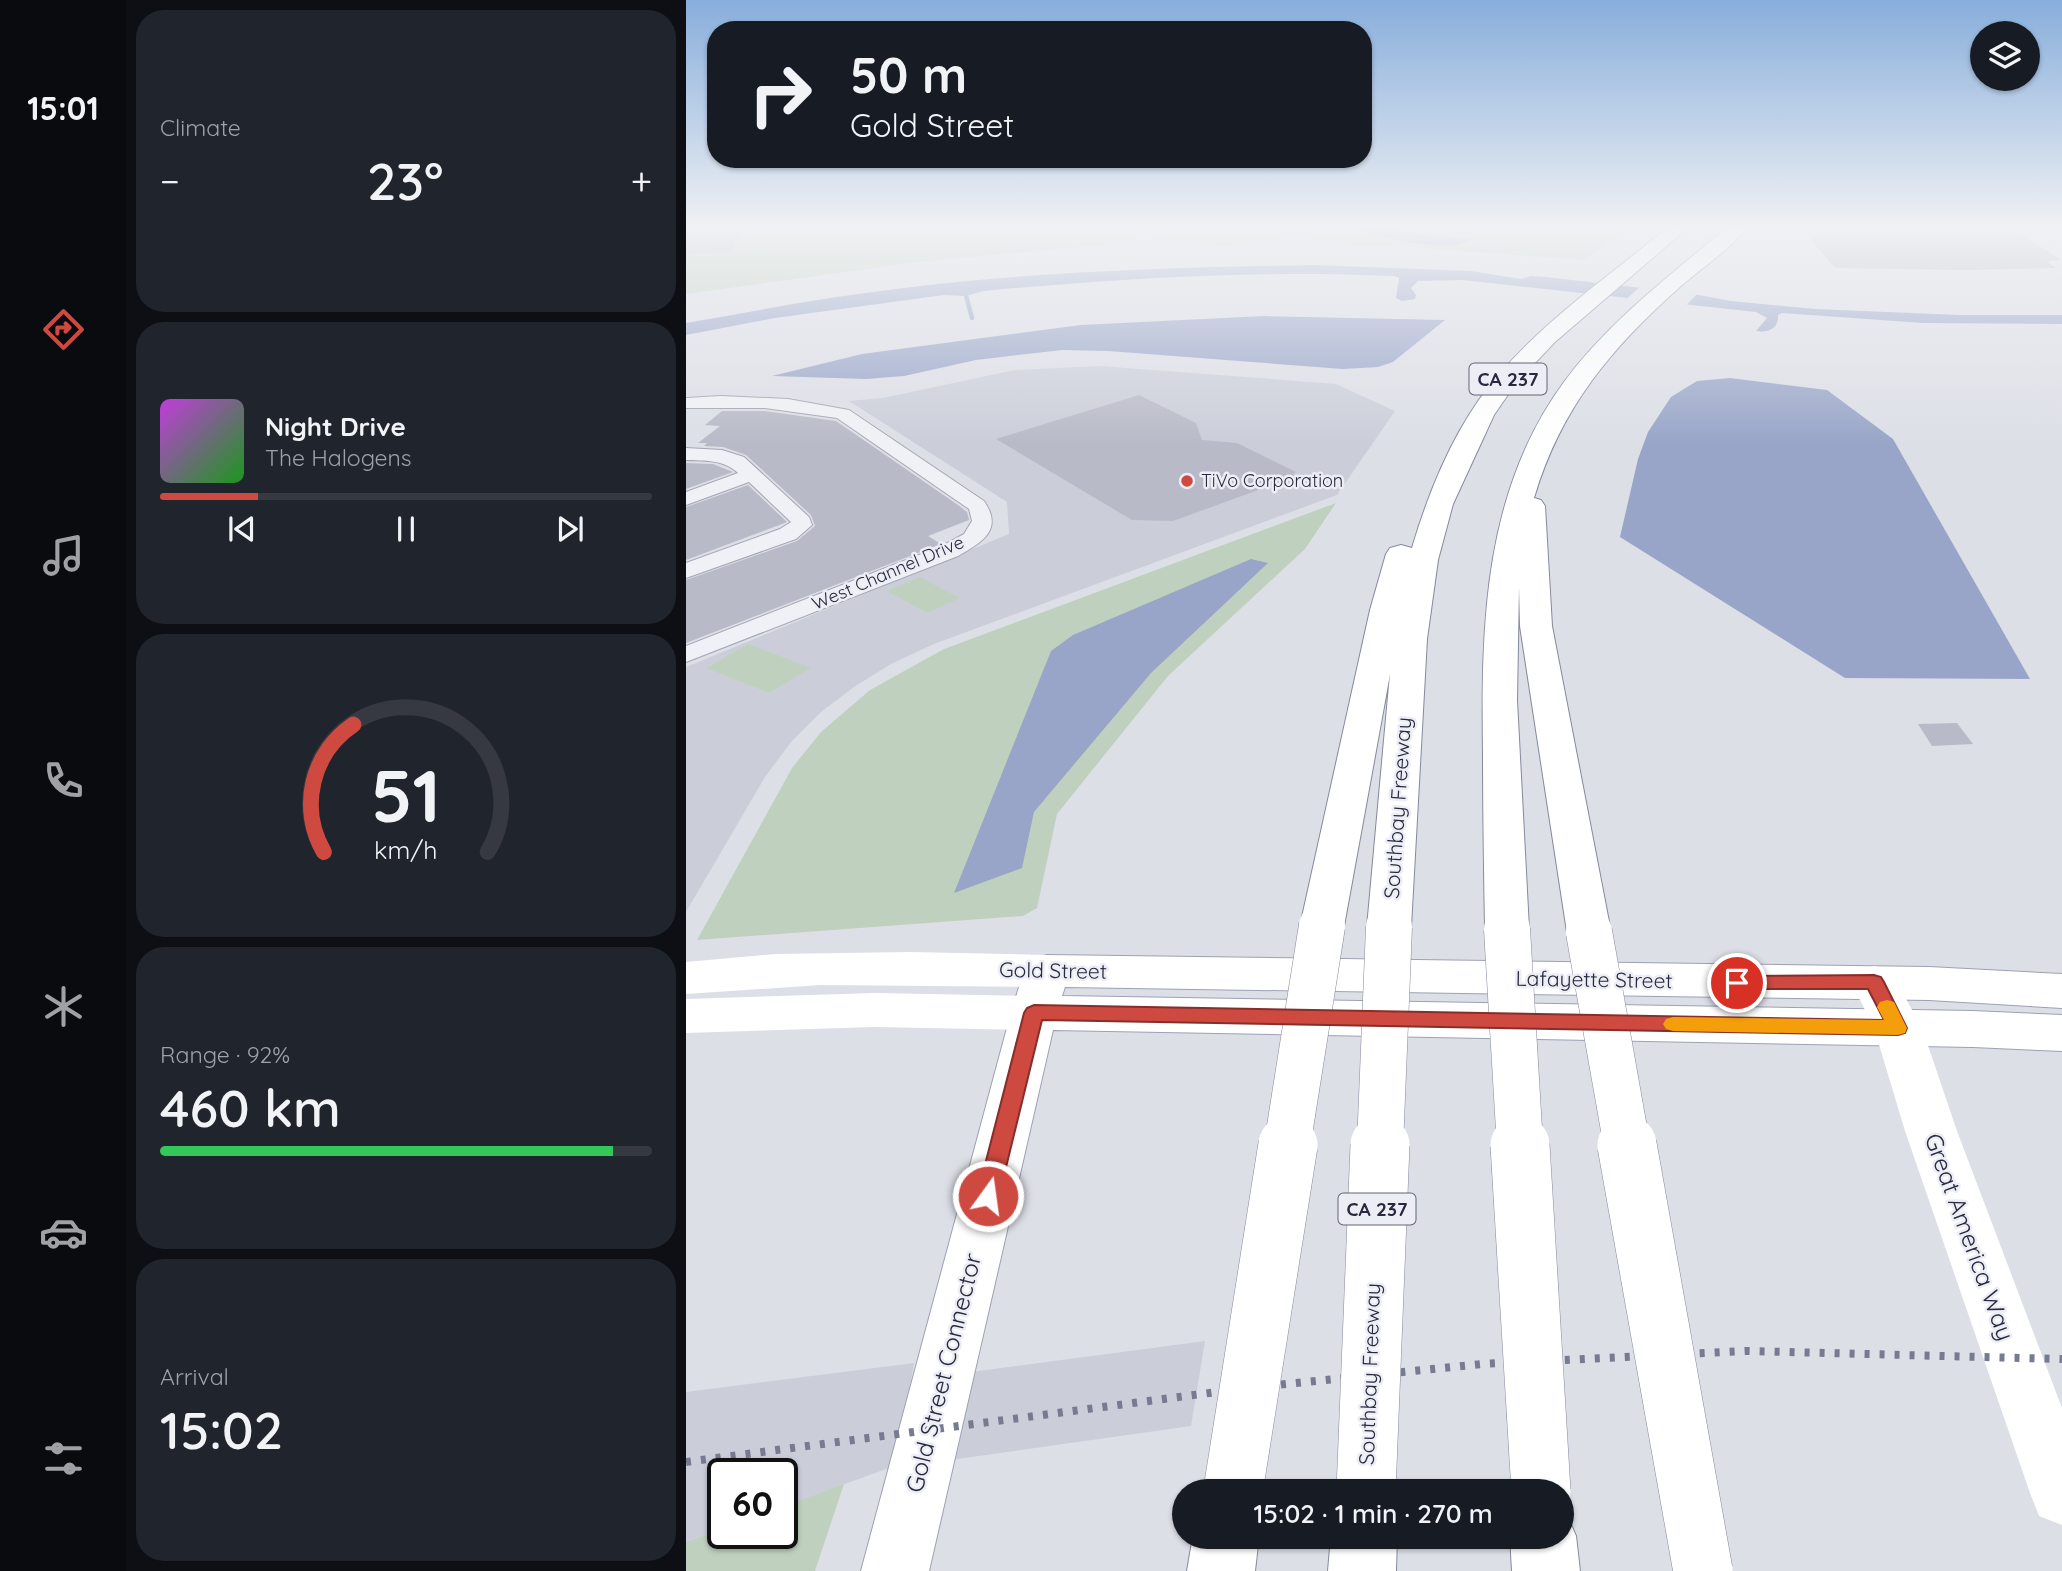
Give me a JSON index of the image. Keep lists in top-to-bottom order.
{
  "streets": {
    "main road": [
      "CA 237",
      "Southbay Freeway",
      "Gold Street",
      "Lafayette Street",
      "Great America Way",
      "Gold Street Connector"
    ],
    "street": ["West Channel Drive"]
  },
  "crossings": [
    ["Gold Street", "Lafayette Street"],
    ["Gold Street", "Gold Street Connector"],
    ["Lafayette Street", "Great America Way"]
  ],
  "places": ["TiVo Corporation"],
  "page": {
    "tabs": "15:01",
    "tile": [
      "Climate",
      ["Range · 92%", "460 km"],
      ["Arrival", "15:02"]
    ],
    "turn": ["50 m", "Gold Street"],
    "heat": ["−", "23°", "+"],
    "song": ["Night Drive", "The Halogens"],
    "limit": "60",
    "trip": "15:02 · 1 min · 270 m",
    "gauge": ["51", "km/h"]
  }
}
